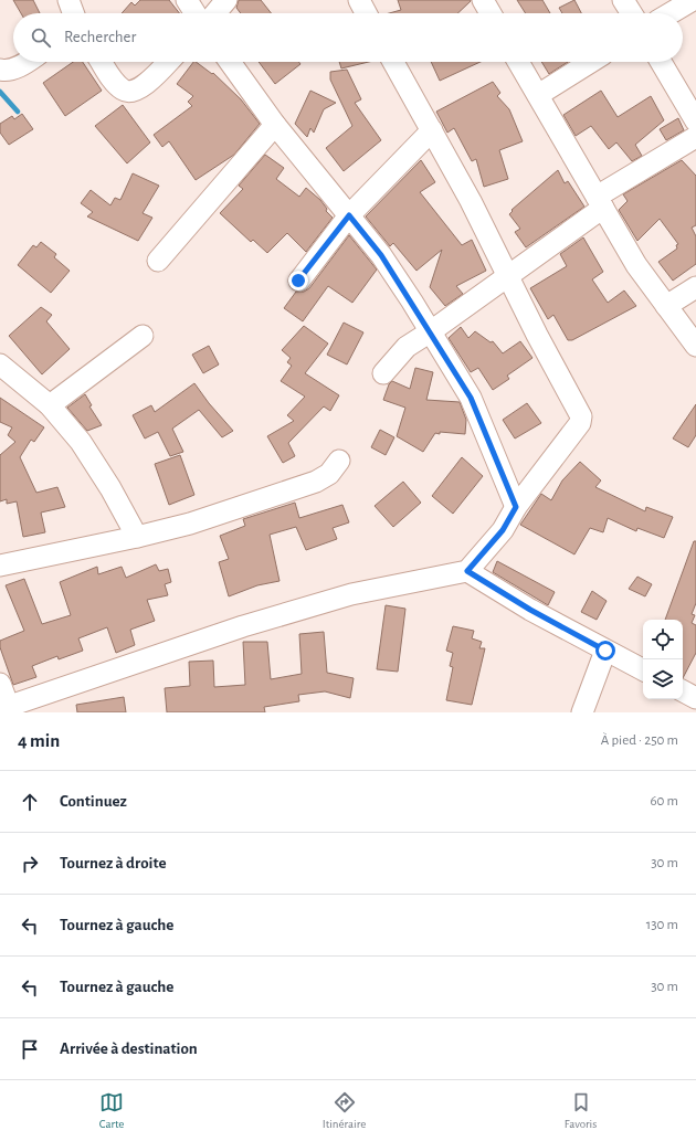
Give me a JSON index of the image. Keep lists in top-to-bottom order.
{
  "page": {
    "search": "Rechercher",
    "heading": ["4 min", "À pied · 250 m"],
    "list": [
      ["Continuez", "60 m"],
      ["Tournez à droite", "30 m"],
      ["Tournez à gauche", "130 m"],
      ["Tournez à gauche", "30 m"],
      "Arrivée à destination"
    ],
    "nav": ["Carte", "Itinéraire", "Favoris"]
  }
}
